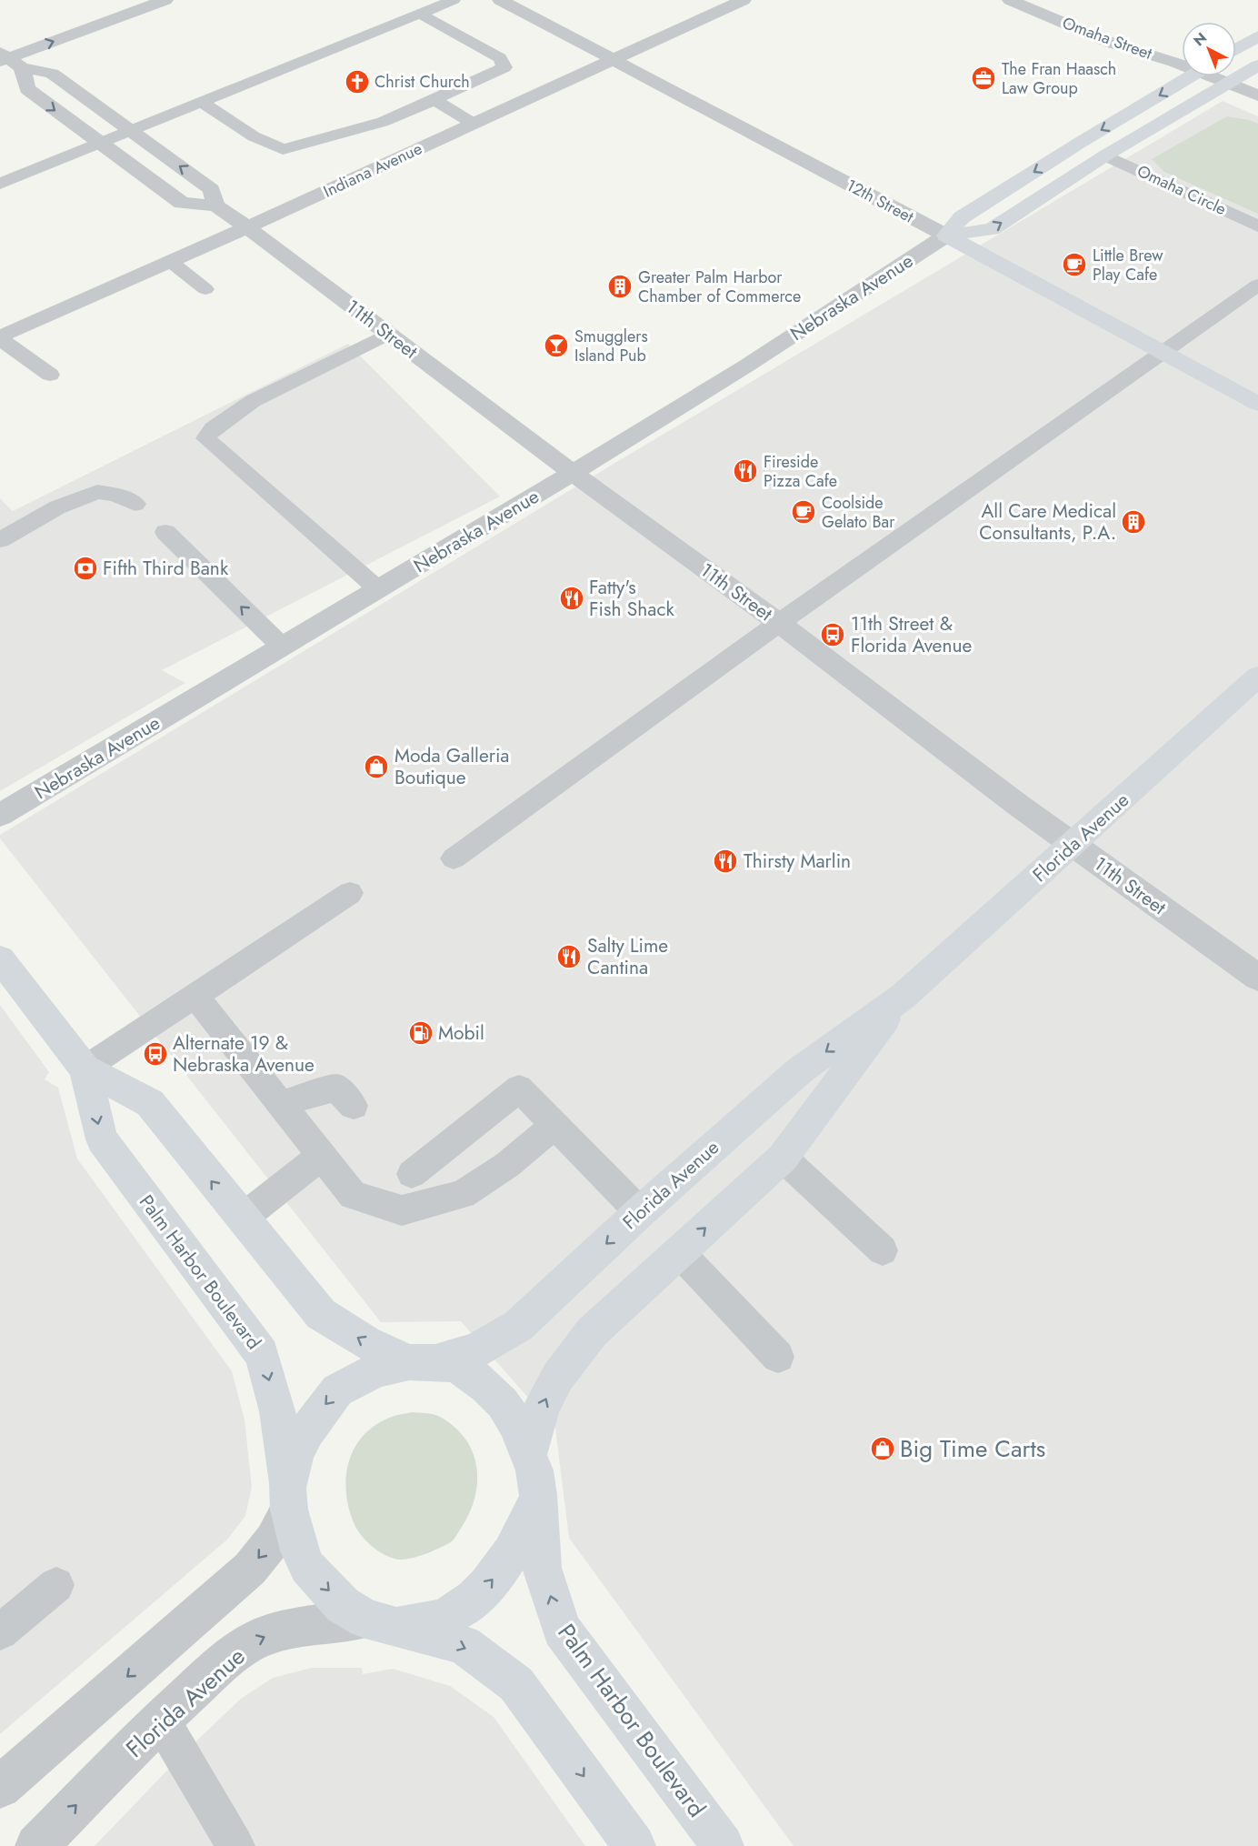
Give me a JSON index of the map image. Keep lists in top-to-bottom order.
{
  "streets": {
    "main road": [
      "12th Street",
      "Nebraska Avenue",
      "Florida Avenue",
      "Palm Harbor Boulevard"
    ],
    "street": [
      "Omaha Street",
      "Indiana Avenue",
      "Omaha Circle",
      "11th Street"
    ]
  },
  "crossings": [
    ["Omaha Street", "Nebraska Avenue"],
    ["Indiana Avenue", "12th Street"],
    ["Indiana Avenue", "11th Street"],
    ["Omaha Circle", "Nebraska Avenue"],
    ["12th Street", "Nebraska Avenue"],
    ["Nebraska Avenue", "11th Street"],
    ["11th Street", "Florida Avenue"],
    ["Florida Avenue", "Palm Harbor Boulevard"]
  ],
  "places": {
    "office": ["The Fran Haasch Law Group"],
    "church": ["Christ Church"],
    "cafe": ["Little Brew Play Cafe", "Coolside Gelato Bar"],
    "building": ["Greater Palm Harbor Chamber of Commerce", "All Care Medical Consultants, P.A."],
    "bar": ["Smugglers Island Pub"],
    "restaurant": [
      "Fireside Pizza Cafe",
      "Fatty's Fish Shack",
      "Thirsty Marlin",
      "Salty Lime Cantina"
    ],
    "bank": ["Fifth Third Bank"],
    "bus stop": ["11th Street & Florida Avenue", "Alternate 19 & Nebraska Avenue"],
    "shop": ["Moda Galleria Boutique", "Big Time Carts"],
    "fuel station": ["Mobil"]
  },
  "north": "top left"
}
